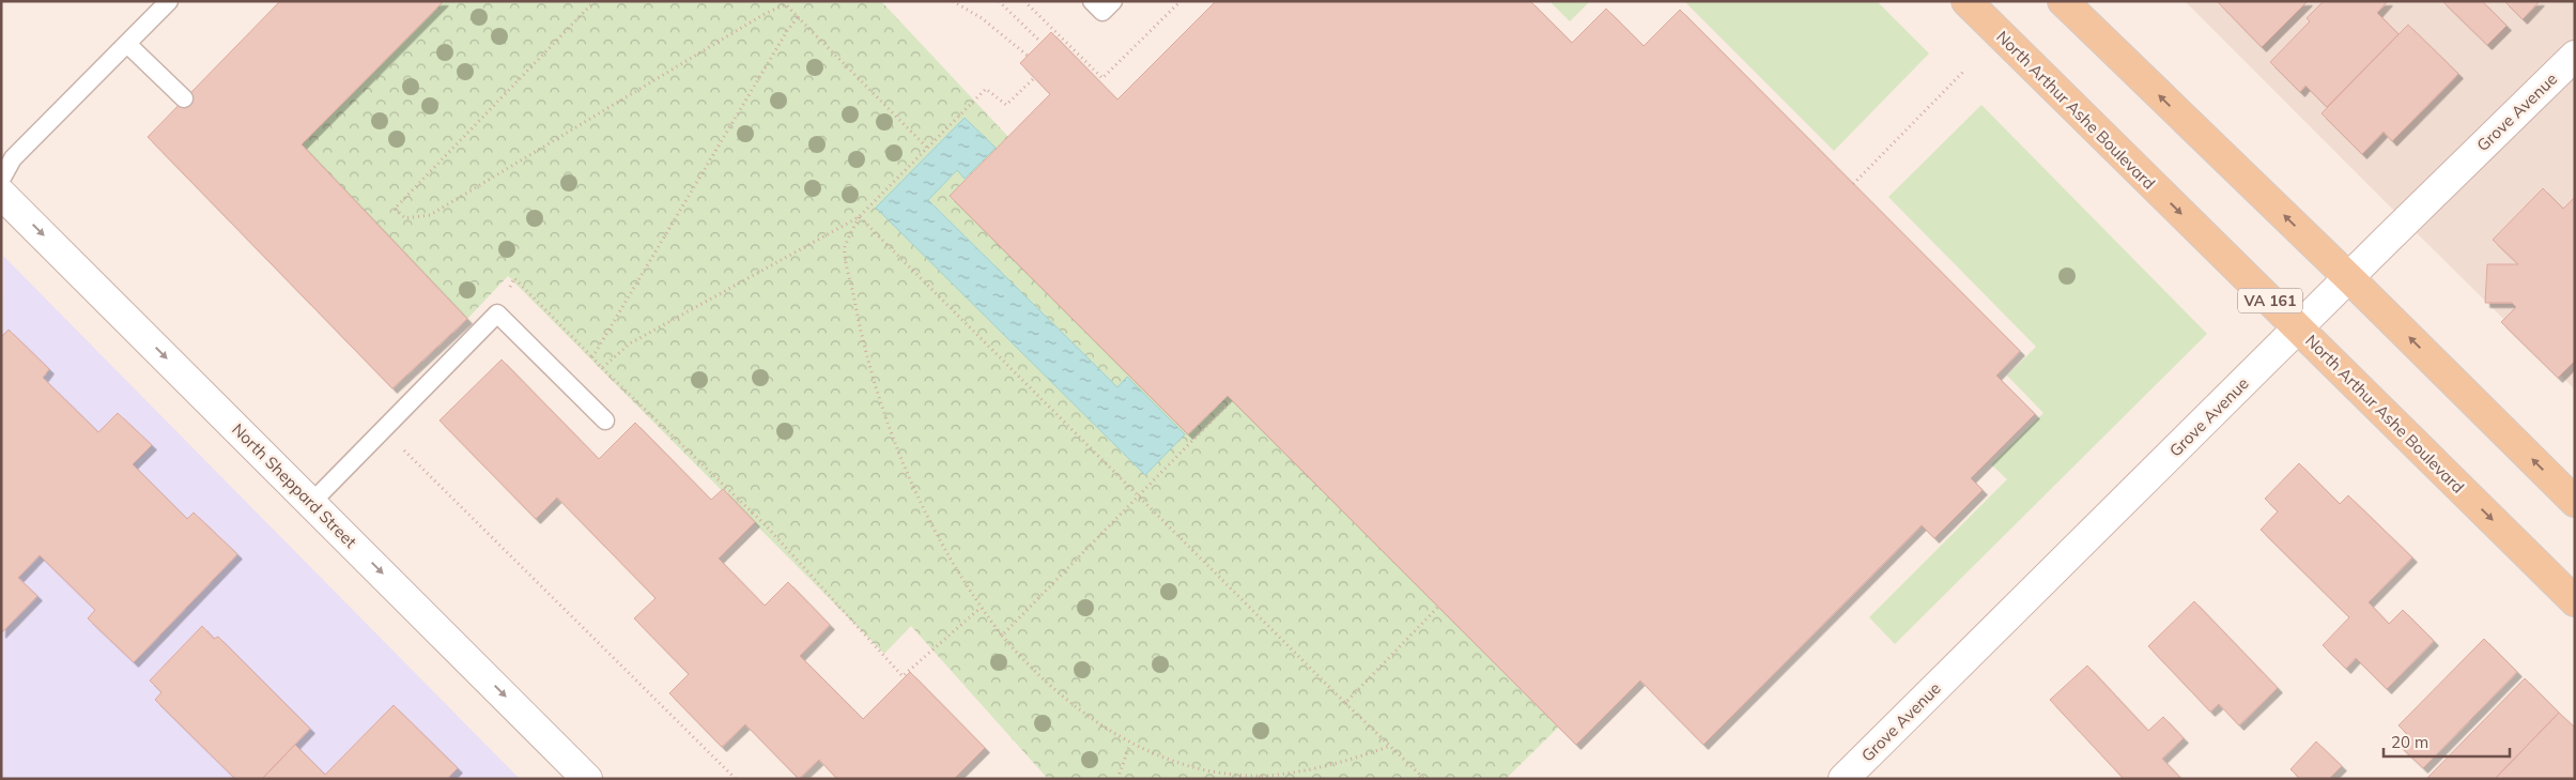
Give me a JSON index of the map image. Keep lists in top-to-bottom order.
{
  "streets": {
    "main road": ["North Arthur Ashe Boulevard", "VA 161"],
    "street": ["Grove Avenue", "North Sheppard Street"]
  },
  "crossings": [
    ["North Arthur Ashe Boulevard", "Grove Avenue"]
  ],
  "one_way": ["North Sheppard Street"],
  "scale_bar": "20 m"
}
